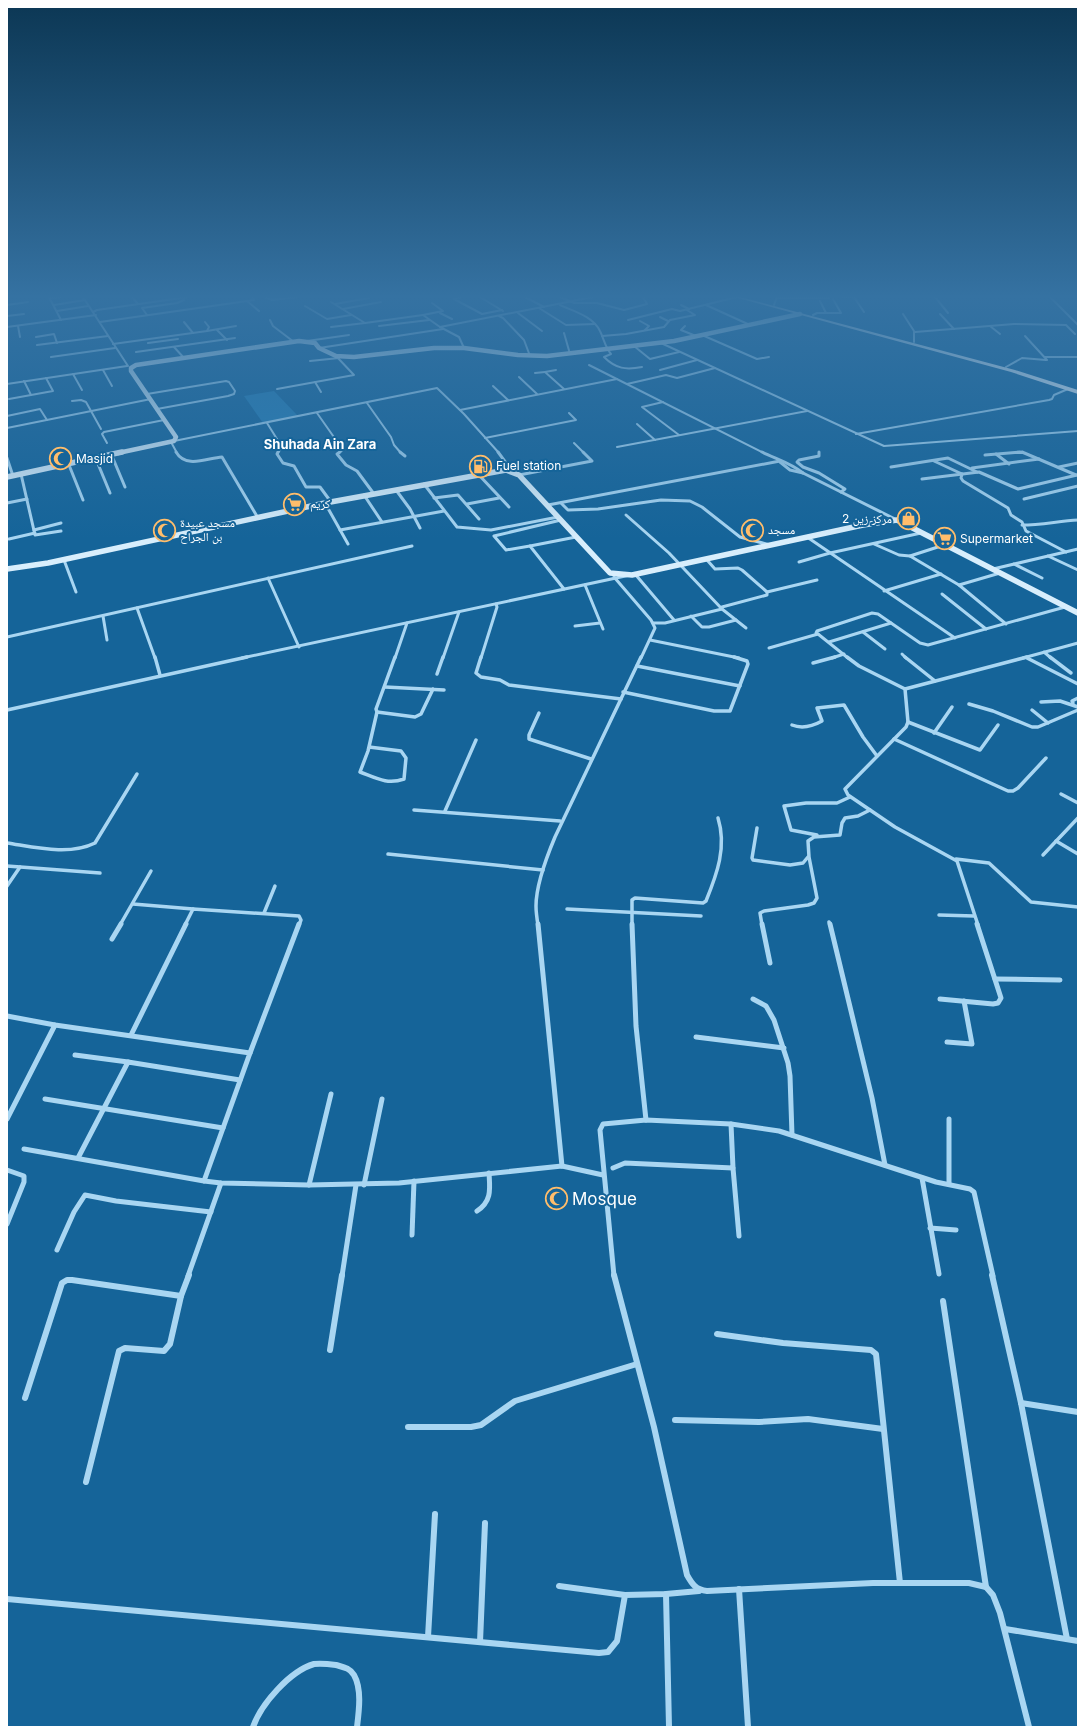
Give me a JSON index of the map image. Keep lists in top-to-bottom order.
{
  "districts": ["Shuhada Ain Zara"],
  "places": {
    "mosque": [
      "Masjid",
      "مسجد عبيدة بن الجراح",
      "مسجد",
      "Mosque"
    ],
    "fuel station": ["Fuel station"],
    "supermarket": ["كريم", "Supermarket"],
    "shop": ["مركز زين 2"]
  }
}
